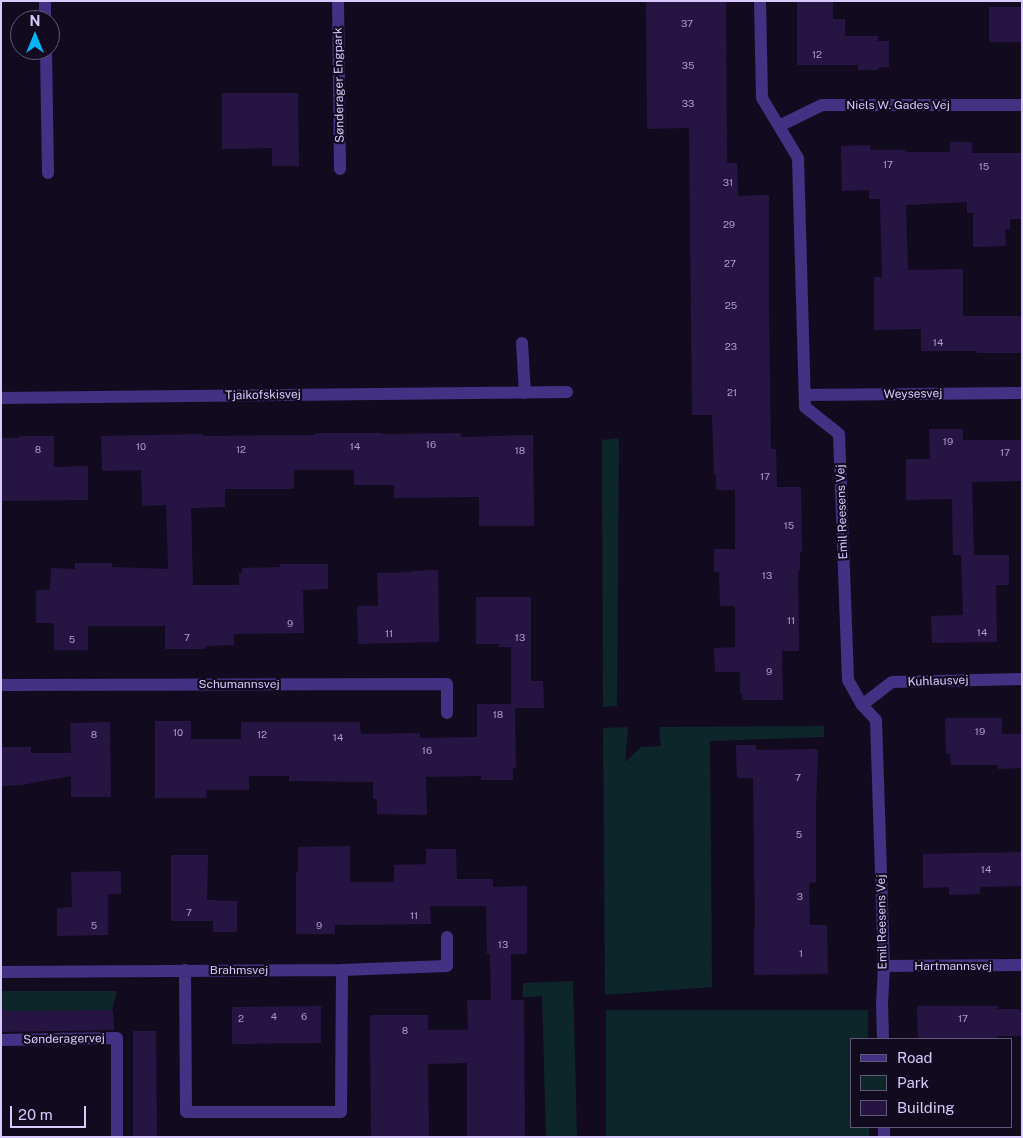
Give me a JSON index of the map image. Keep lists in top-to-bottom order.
{
  "streets": {
    "street": [
      "Sønderager Engpark",
      "Niels W. Gades Vej",
      "Weysesvej",
      "Tjaikofskisvej",
      "Emil Reesens Vej",
      "Kuhlausvej",
      "Schumannsvej",
      "Hartmannsvej",
      "Brahmsvej",
      "Sønderagervej"
    ]
  },
  "crossings": [
    ["Niels W. Gades Vej", "Emil Reesens Vej"],
    ["Weysesvej", "Emil Reesens Vej"],
    ["Emil Reesens Vej", "Kuhlausvej"],
    ["Emil Reesens Vej", "Hartmannsvej"]
  ],
  "house_numbers": [
    "37",
    "12",
    "35",
    "33",
    "17",
    "15",
    "31",
    "29",
    "27",
    "25",
    "14",
    "23",
    "21",
    "19",
    "16",
    "10",
    "14",
    "8",
    "12",
    "18",
    "17",
    "17",
    "15",
    "13",
    "11",
    "9",
    "14",
    "11",
    "7",
    "13",
    "5",
    "9",
    "18",
    "19",
    "10",
    "8",
    "12",
    "14",
    "16",
    "7",
    "5",
    "14",
    "3",
    "7",
    "11",
    "5",
    "9",
    "13",
    "1",
    "4",
    "6",
    "2",
    "17",
    "8"
  ],
  "legend": ["Road", "Park", "Building"],
  "scale_bar": "20 m",
  "north": "top"
}
